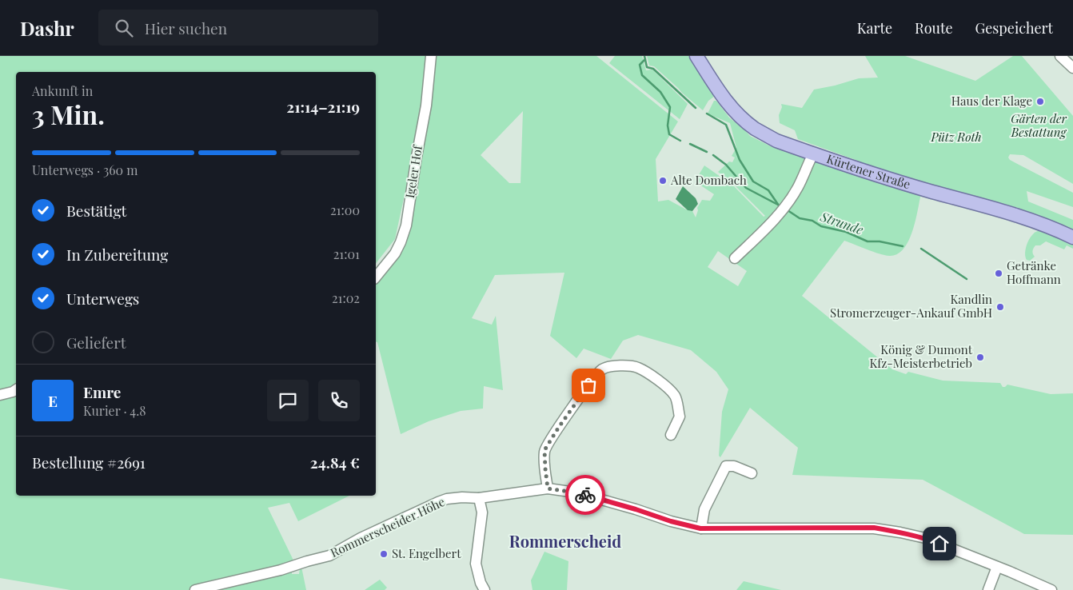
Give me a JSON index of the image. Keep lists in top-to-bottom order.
{
  "streets": {
    "main road": ["Kürtener Straße"],
    "street": ["Igeler Hof", "Rommerscheider Höhe"]
  },
  "districts": ["Rommerscheid"],
  "water": ["Strunde"],
  "parks": ["Gärten der Bestattung", "Pütz Roth"],
  "places": [
    "Haus der Klage",
    "Alte Dombach",
    "Getränke Hoffmann",
    "Kandlin Stromerzeuger-Ankauf GmbH",
    "König & Dumont Kfz-Meisterbetrieb",
    "St. Engelbert"
  ],
  "page": {
    "header": "Dashr",
    "search": "Hier suchen",
    "nav": ["Karte", "Route", "Gespeichert"],
    "heading": ["3 Min.", "Ankunft in", "21:14–21:19"],
    "panel": [
      "Emre",
      "Kurier · 4.8",
      "Bestellung #2691",
      "24.84 €"
    ],
    "bar": "Unterwegs · 360 m",
    "list": [
      ["Bestätigt", "21:00"],
      ["In Zubereitung", "21:01"],
      ["Unterwegs", "21:02"],
      "Geliefert"
    ],
    "round": "E"
  }
}
